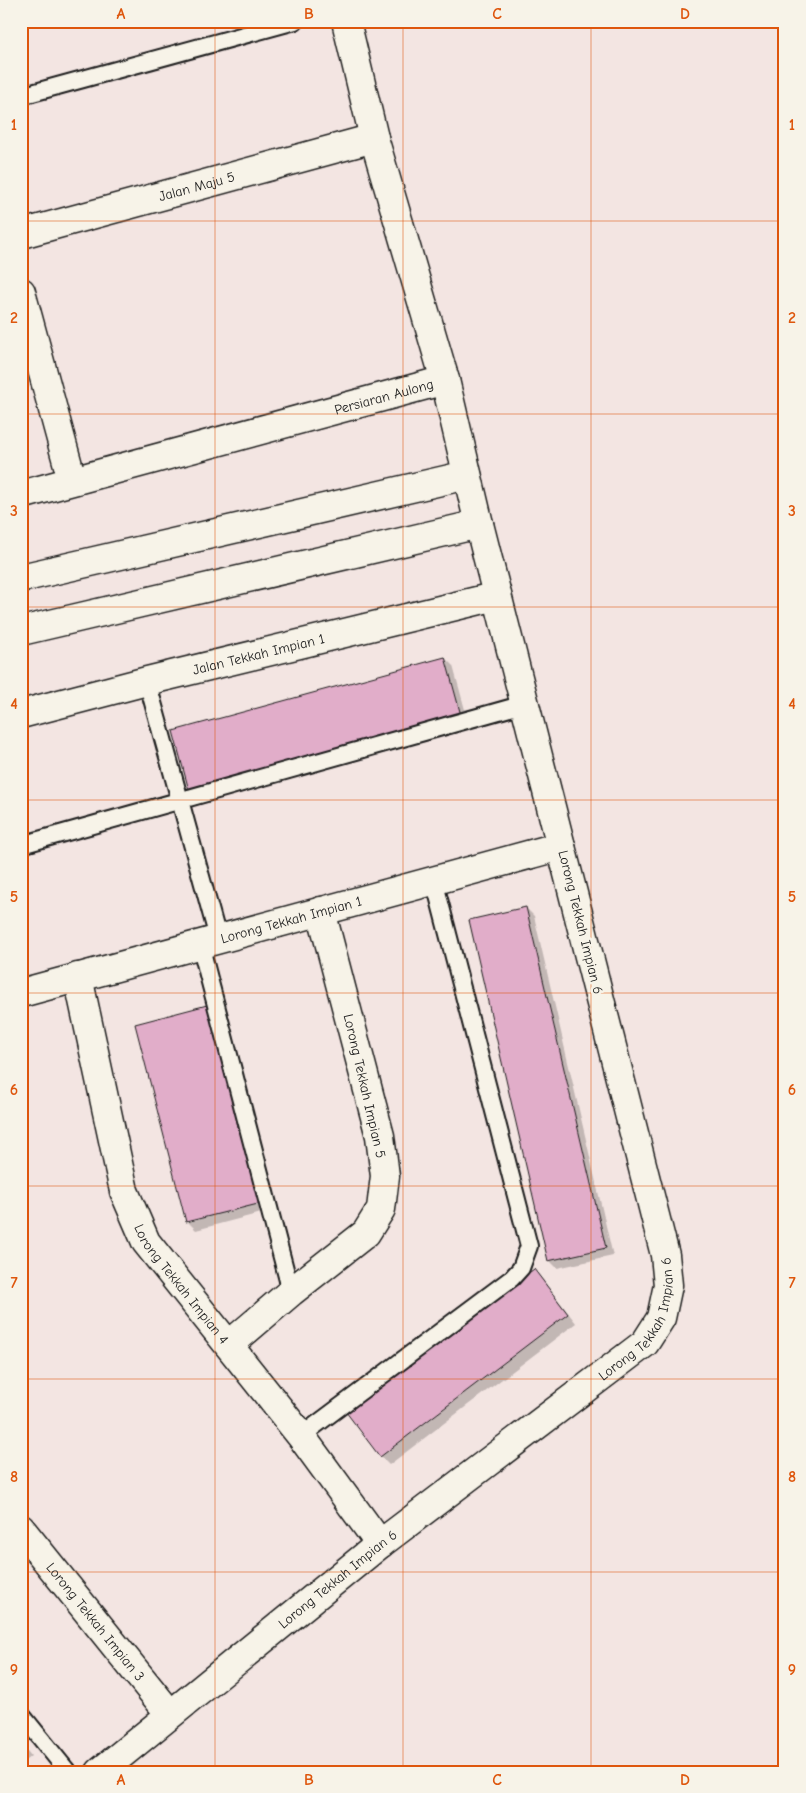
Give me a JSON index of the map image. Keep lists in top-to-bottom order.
{
  "streets": {
    "street": [
      "Jalan Maju 5",
      "Persiaran Aulong",
      "Jalan Tekkah Impian 1",
      "Lorong Tekkah Impian 1",
      "Lorong Tekkah Impian 6",
      "Lorong Tekkah Impian 5",
      "Lorong Tekkah Impian 4",
      "Lorong Tekkah Impian 3"
    ]
  },
  "crossings": [
    ["Jalan Maju 5", "Persiaran Aulong"],
    ["Persiaran Aulong", "Lorong Tekkah Impian 6"],
    ["Jalan Tekkah Impian 1", "Lorong Tekkah Impian 6"],
    ["Lorong Tekkah Impian 1", "Lorong Tekkah Impian 6"],
    ["Lorong Tekkah Impian 1", "Lorong Tekkah Impian 5"],
    ["Lorong Tekkah Impian 1", "Lorong Tekkah Impian 4"],
    ["Lorong Tekkah Impian 6", "Lorong Tekkah Impian 4"],
    ["Lorong Tekkah Impian 6", "Lorong Tekkah Impian 3"],
    ["Lorong Tekkah Impian 5", "Lorong Tekkah Impian 4"]
  ],
  "grid": {
    "columns": [
      "A",
      "B",
      "C",
      "D"
    ],
    "rows": [
      "1",
      "2",
      "3",
      "4",
      "5",
      "6",
      "7",
      "8",
      "9"
    ]
  }
}
